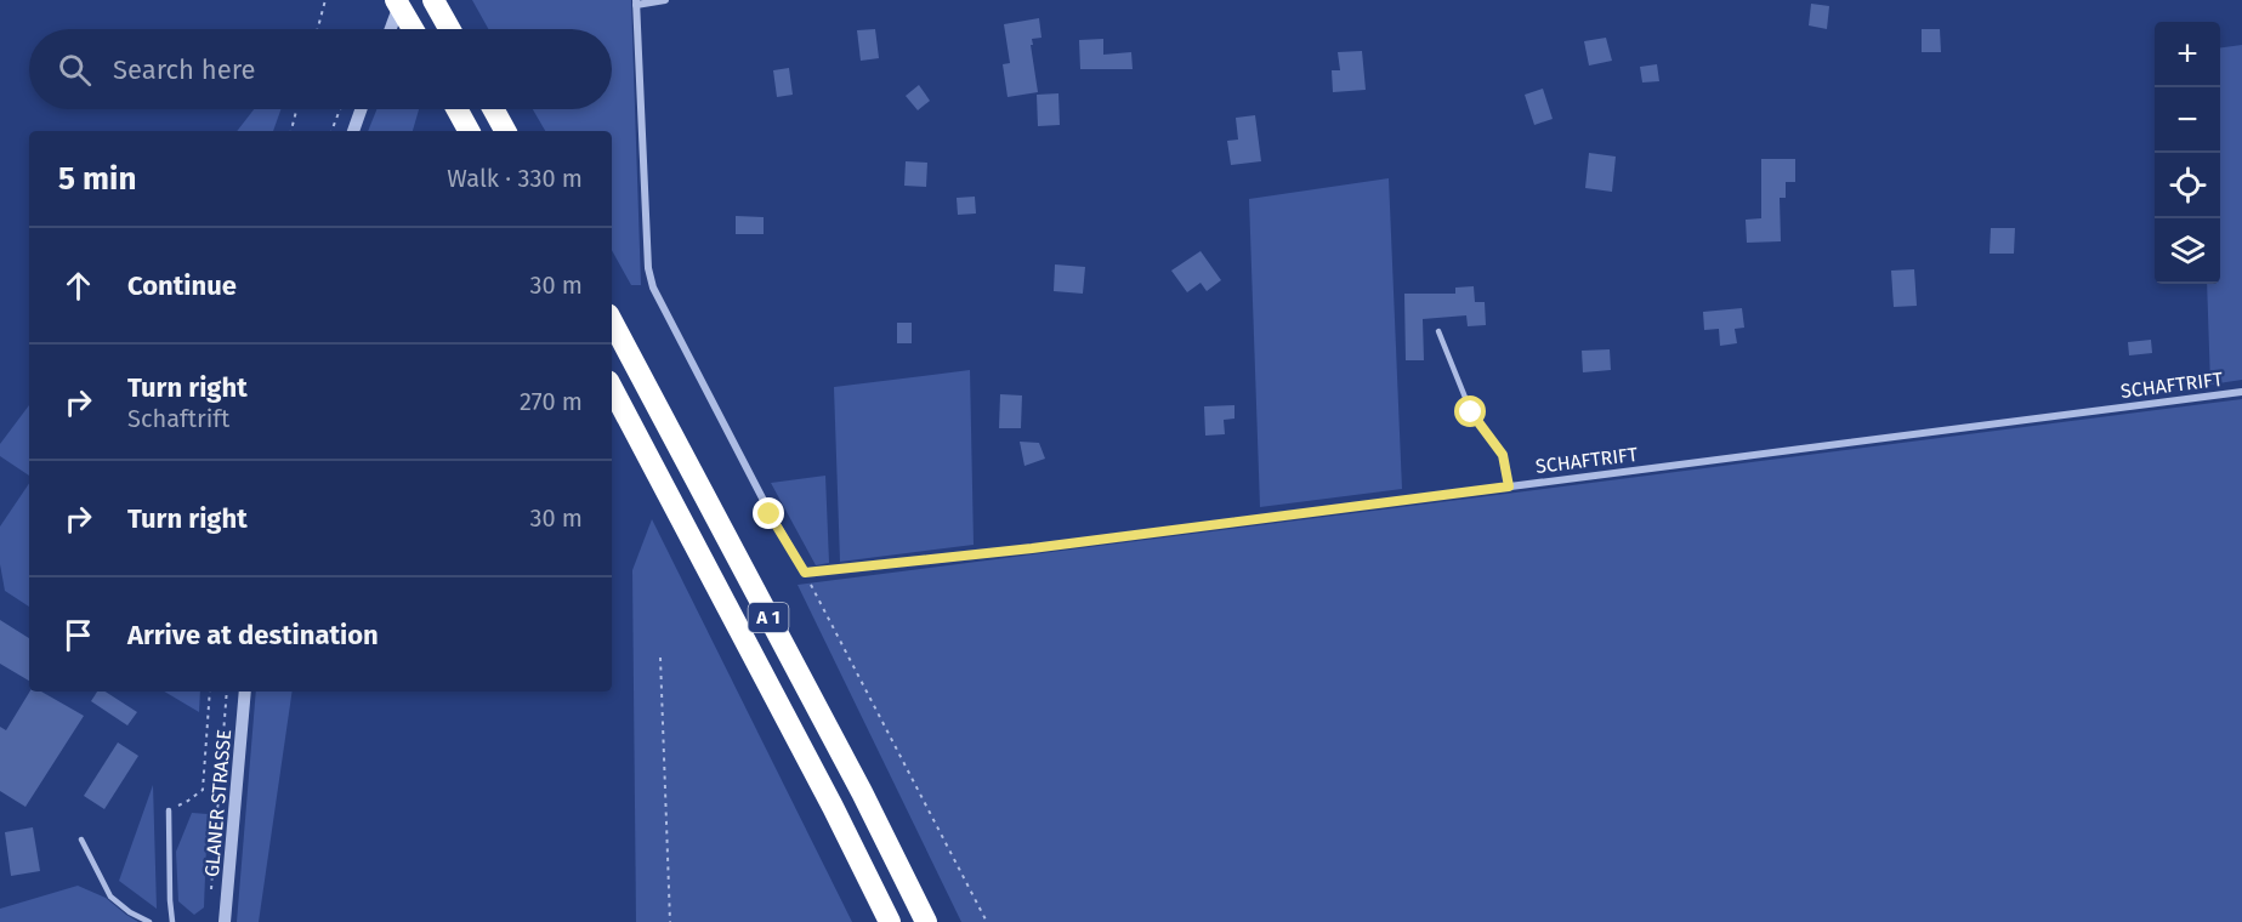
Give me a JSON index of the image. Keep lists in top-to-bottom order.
{
  "streets": {
    "highway": ["A 1"],
    "street": ["SCHAFTRIFT", "GLANER STRASSE"]
  },
  "page": {
    "map_buttons": ["+", "−"],
    "search": "Search here",
    "heading": ["5 min", "Walk · 330 m"],
    "list": [
      ["Continue", "30 m"],
      ["Turn right", "Schaftrift", "270 m"],
      ["Turn right", "30 m"],
      "Arrive at destination"
    ]
  }
}
